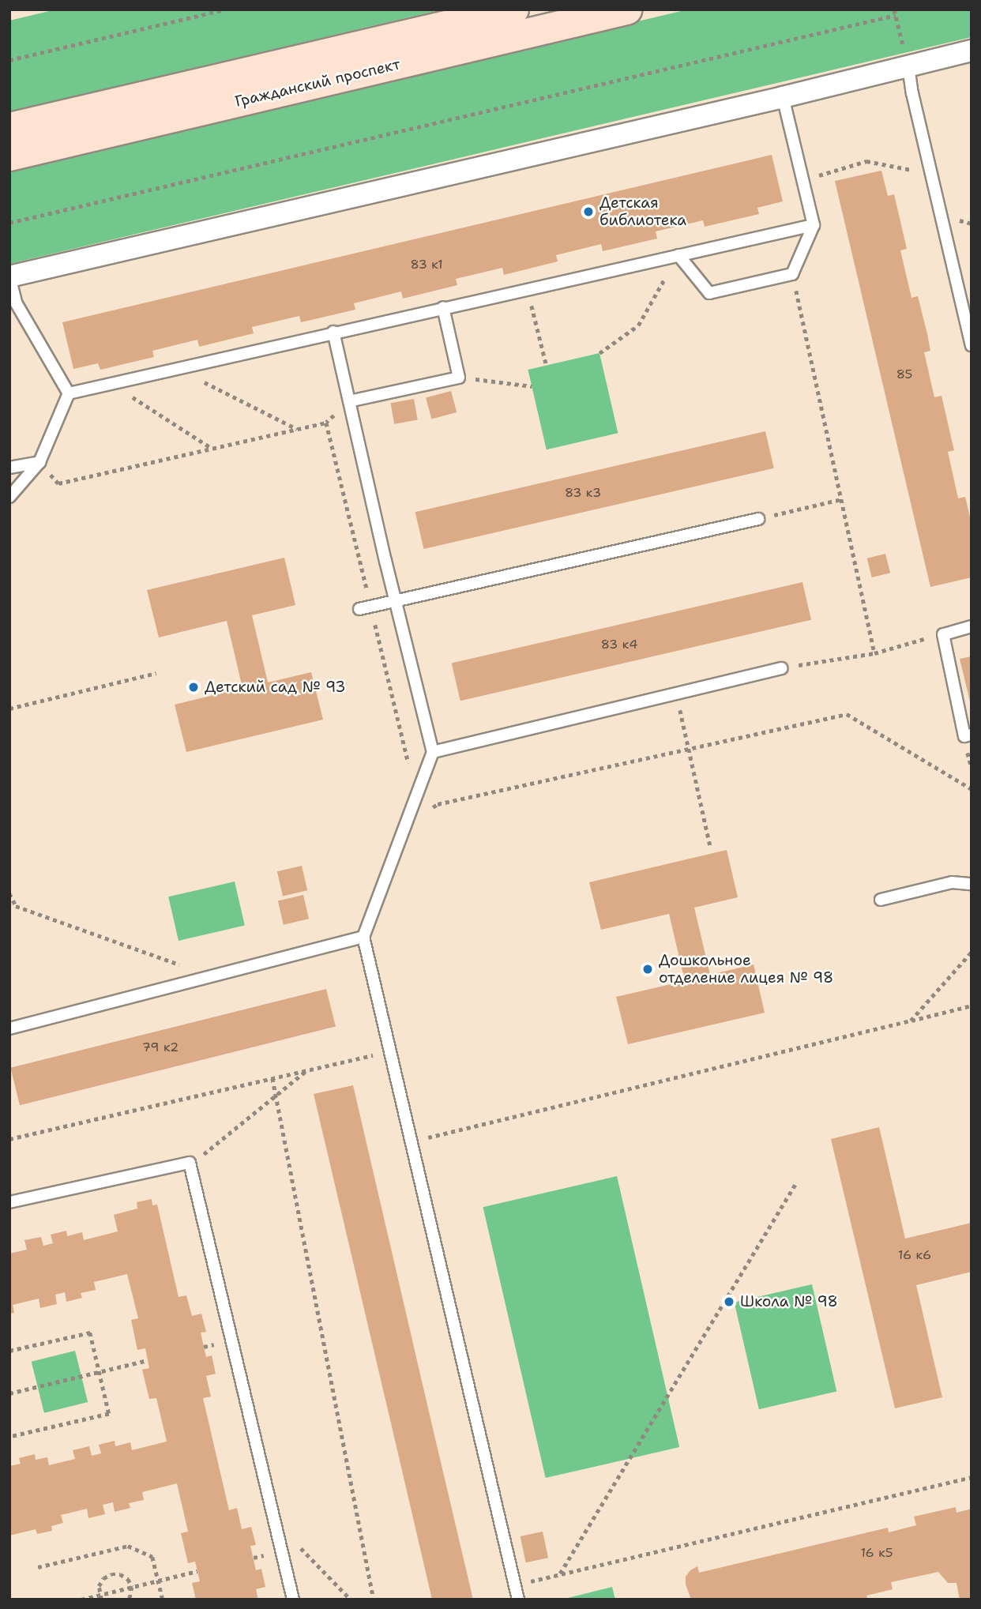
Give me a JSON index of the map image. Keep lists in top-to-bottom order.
{
  "streets": {
    "main road": ["Гражданский проспект"]
  },
  "places": [
    "Детская библиотека",
    "Детский сад № 93",
    "Дошкольное отделение лицея № 98",
    "Школа № 98"
  ],
  "house_numbers": [
    "83 к1",
    "85",
    "83 к3",
    "83 к4",
    "79 к2",
    "16 к6",
    "16 к5"
  ]
}
